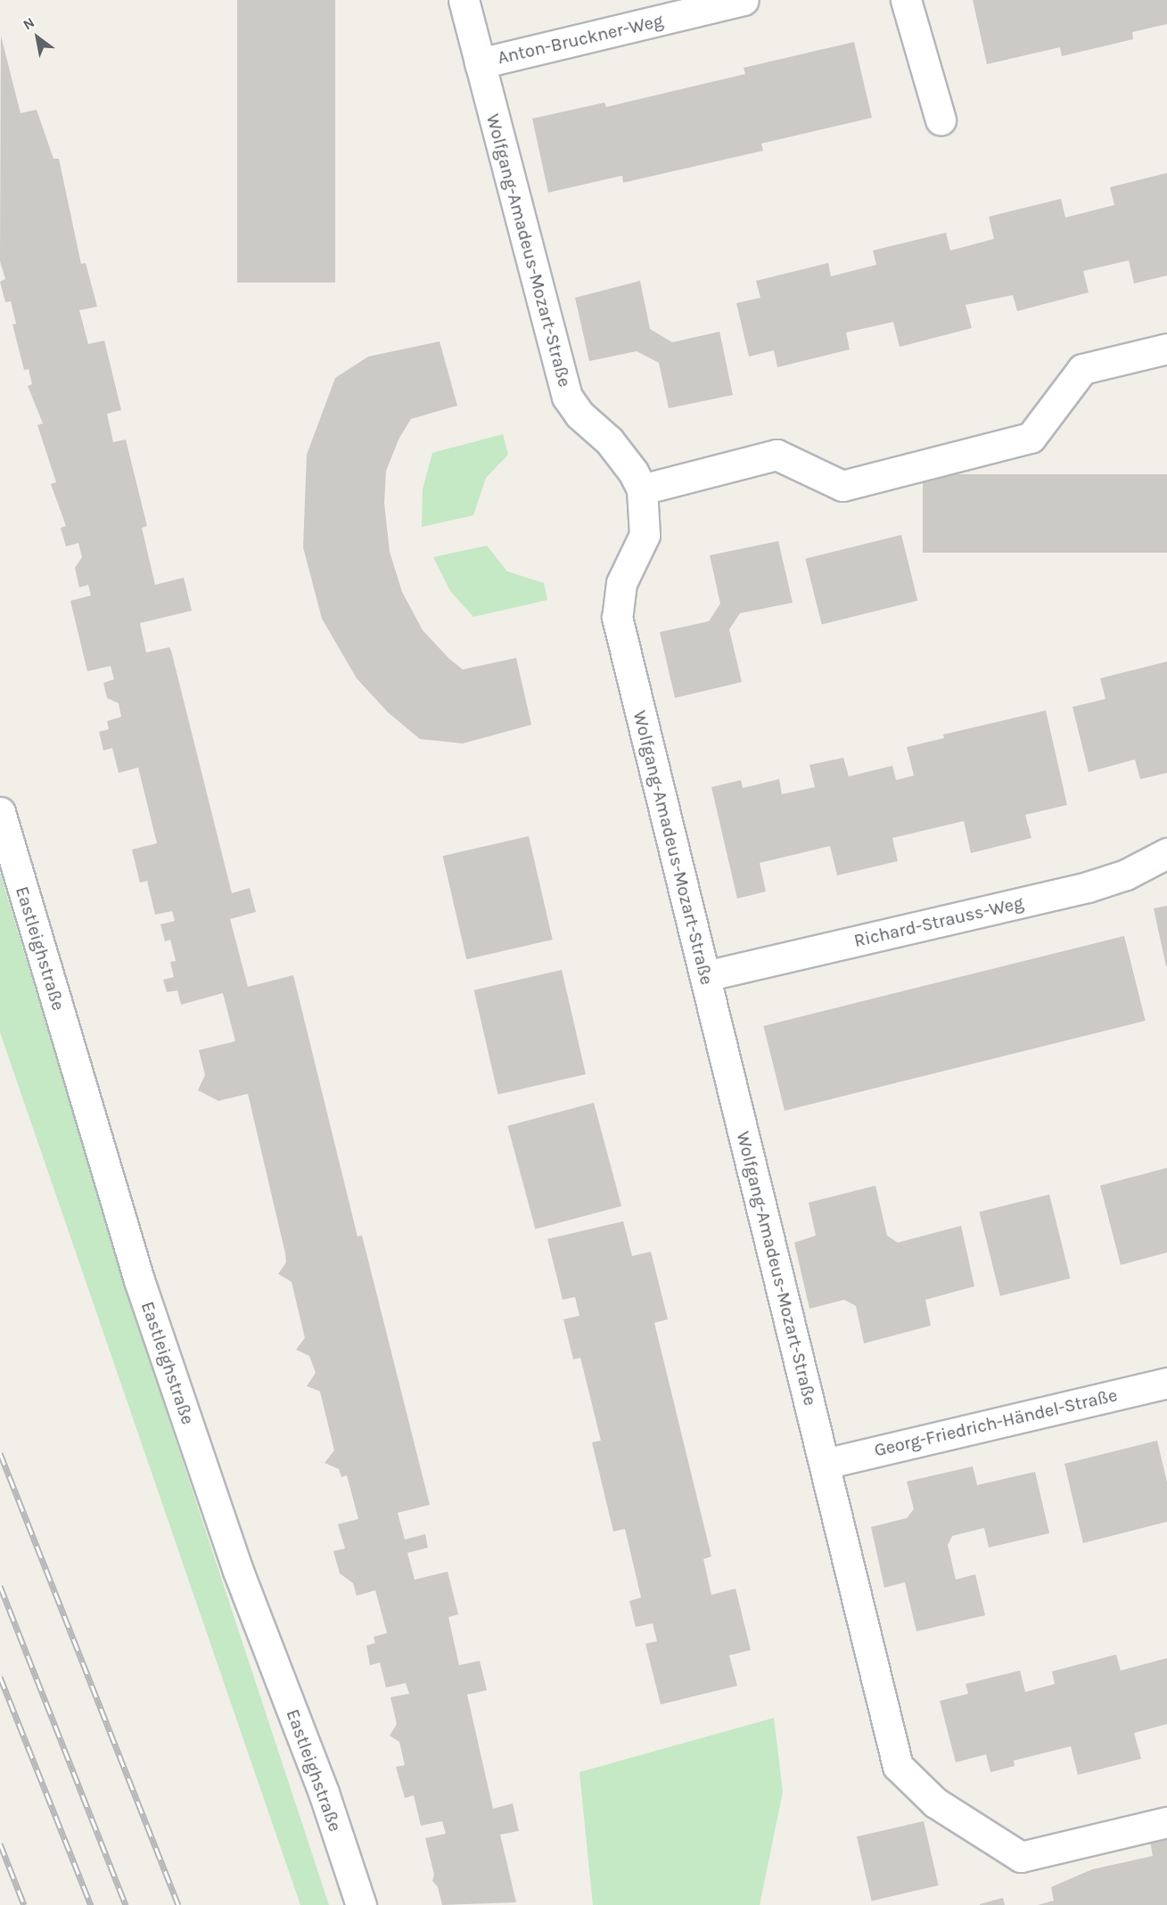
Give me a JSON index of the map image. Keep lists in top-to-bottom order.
{
  "streets": {
    "street": [
      "Anton-Bruckner-Weg",
      "Wolfgang-Amadeus-Mozart-Straße",
      "Richard-Strauss-Weg",
      "Eastleighstraße",
      "Georg-Friedrich-Händel-Straße"
    ]
  },
  "crossings": [
    ["Anton-Bruckner-Weg", "Wolfgang-Amadeus-Mozart-Straße"],
    ["Wolfgang-Amadeus-Mozart-Straße", "Richard-Strauss-Weg"],
    ["Wolfgang-Amadeus-Mozart-Straße", "Georg-Friedrich-Händel-Straße"]
  ],
  "north": "top left"
}
